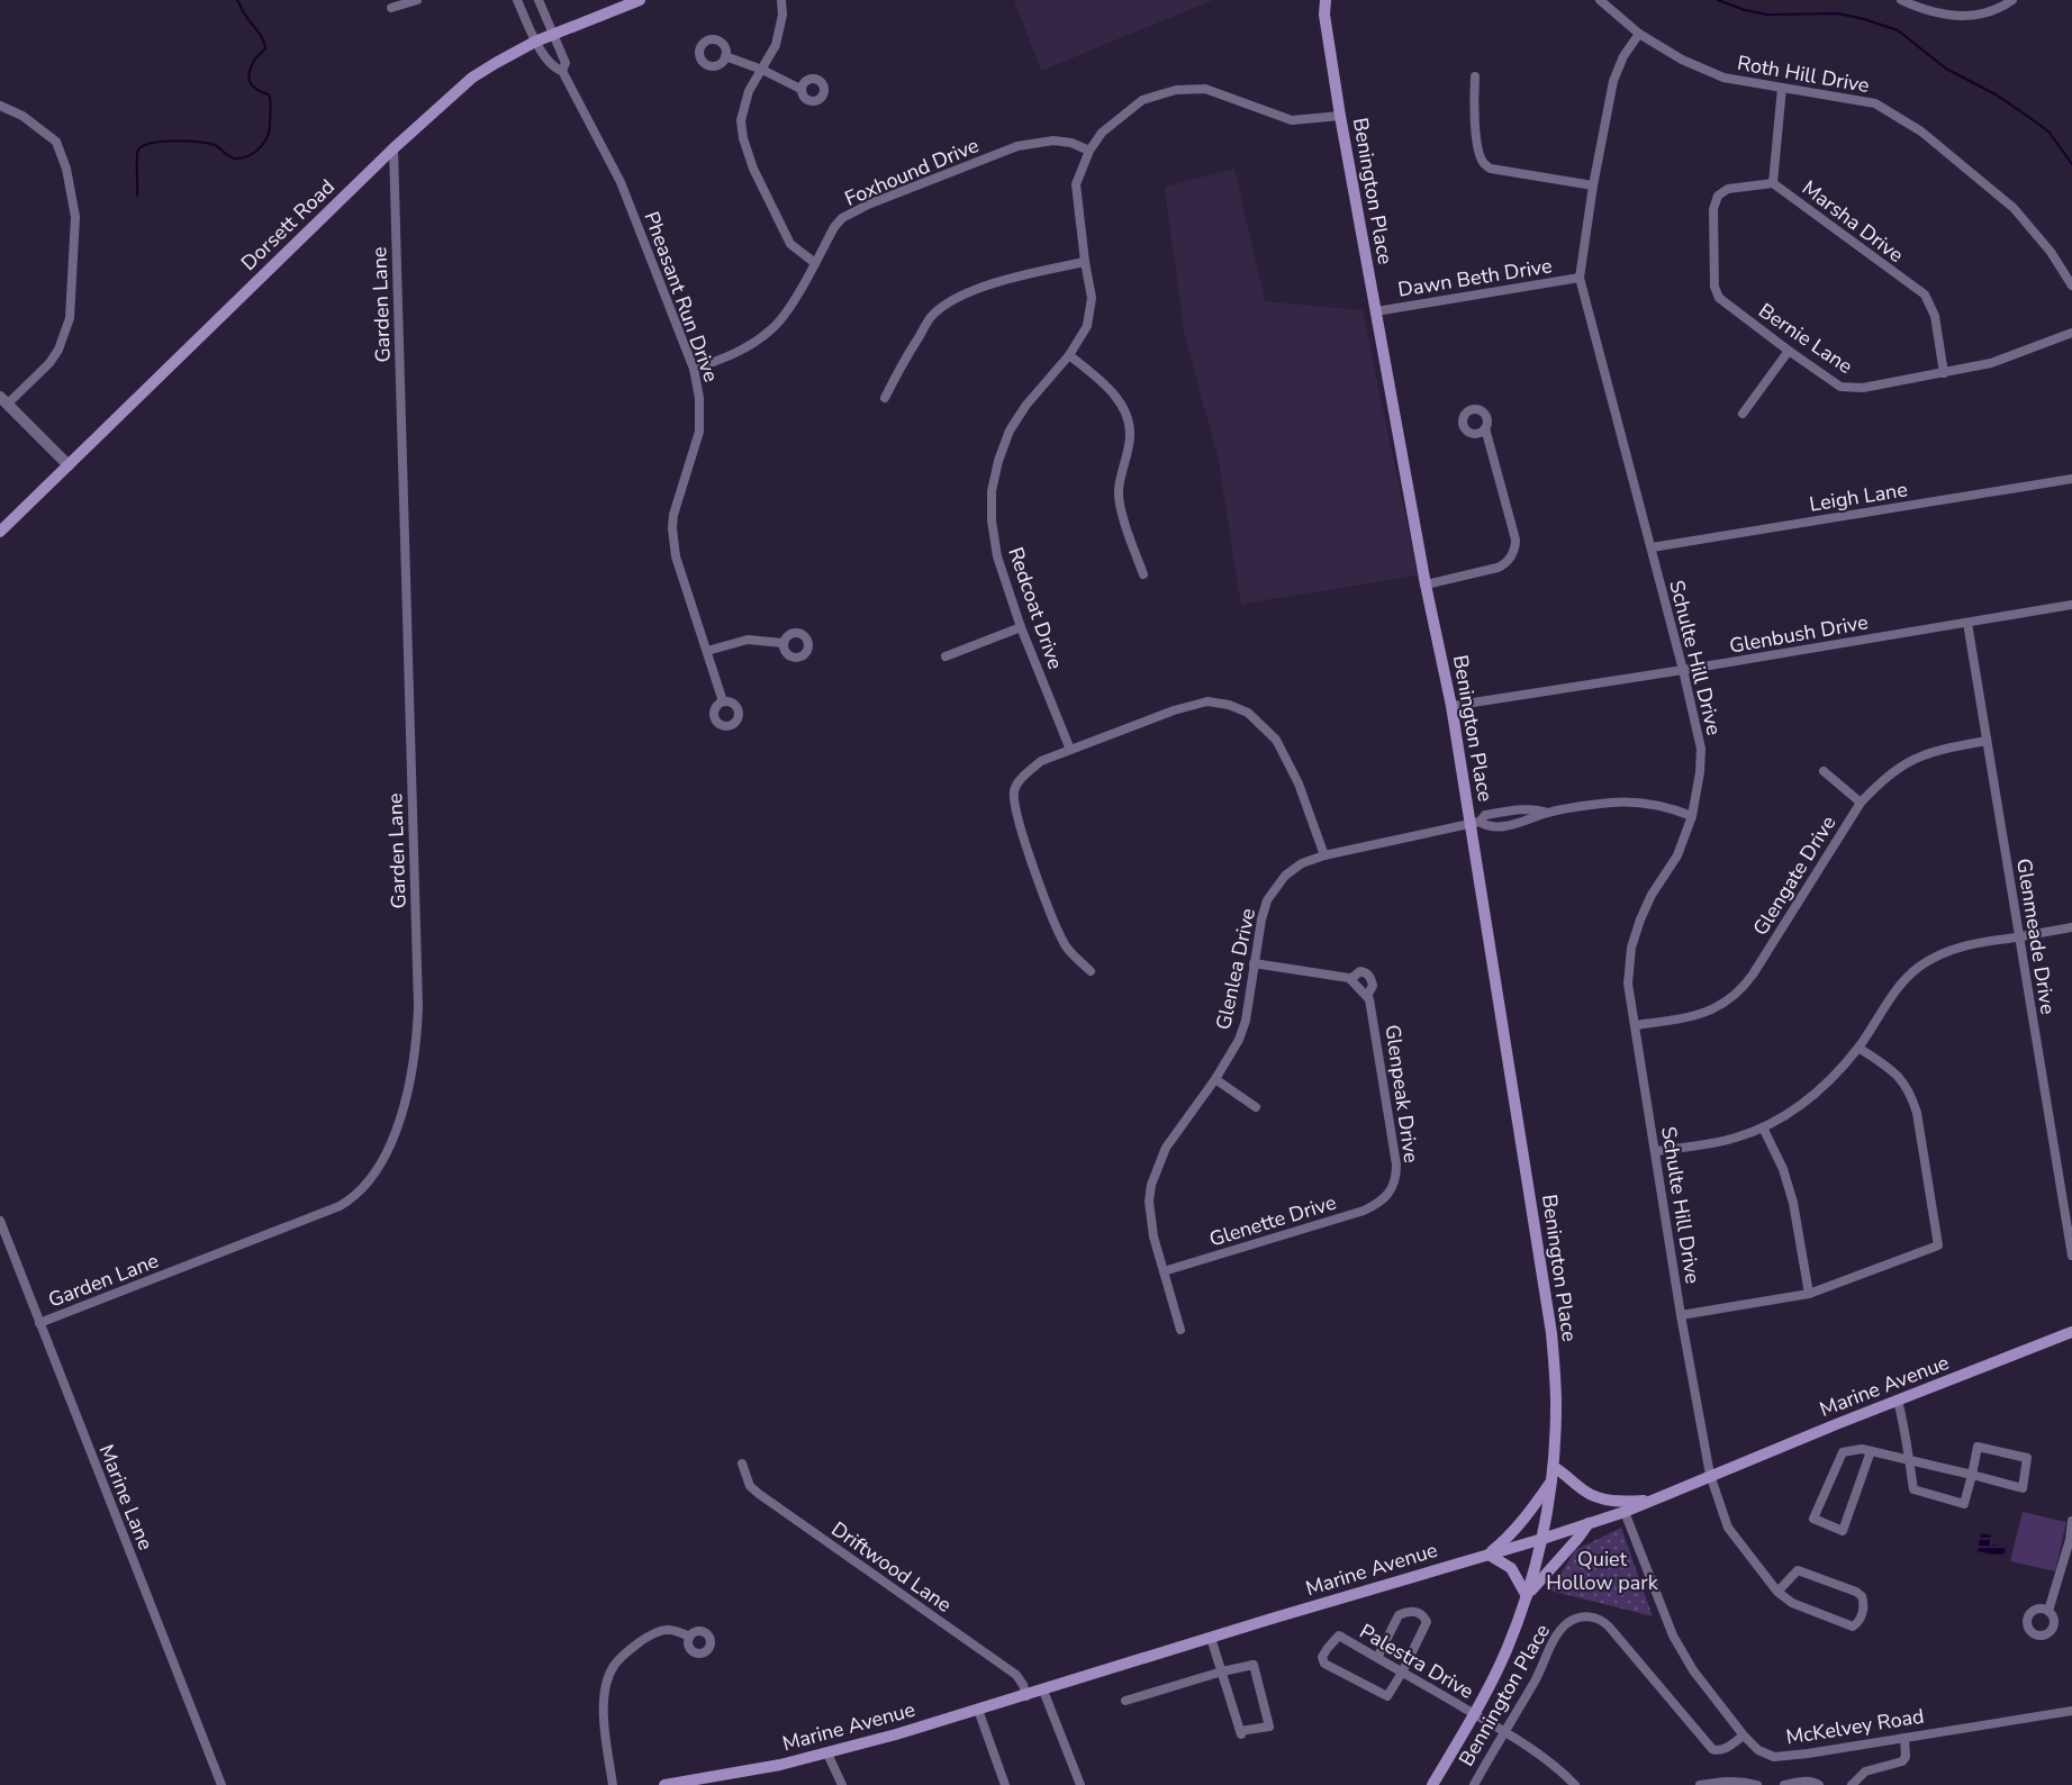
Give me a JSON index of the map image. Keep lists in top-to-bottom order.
{
  "streets": {
    "main road": [
      "Benington Place",
      "Dorsett Road",
      "Marine Avenue",
      "Bennington Place"
    ],
    "street": [
      "Roth Hill Drive",
      "Foxhound Drive",
      "Marsha Drive",
      "Dawn Beth Drive",
      "Pheasant Run Drive",
      "Garden Lane",
      "Bernie Lane",
      "Leigh Lane",
      "Redcoat Drive",
      "Glenbush Drive",
      "Schulte Hill Drive",
      "Glengate Drive",
      "Glenmeade Drive",
      "Glenlea Drive",
      "Glenpeak Drive",
      "Glenette Drive",
      "Marine Lane",
      "Driftwood Lane",
      "Palestra Drive",
      "McKelvey Road"
    ]
  },
  "crossings": [
    ["Roth Hill Drive", "Marsha Drive"],
    ["Roth Hill Drive", "Schulte Hill Drive"],
    ["Foxhound Drive", "Pheasant Run Drive"],
    ["Foxhound Drive", "Redcoat Drive"],
    ["Benington Place", "Dawn Beth Drive"],
    ["Benington Place", "Redcoat Drive"],
    ["Benington Place", "Glenbush Drive"],
    ["Benington Place", "Glenlea Drive"],
    ["Marsha Drive", "Bernie Lane"],
    ["Dorsett Road", "Pheasant Run Drive"],
    ["Dorsett Road", "Garden Lane"],
    ["Dawn Beth Drive", "Schulte Hill Drive"],
    ["Garden Lane", "Marine Lane"],
    ["Leigh Lane", "Schulte Hill Drive"],
    ["Glenbush Drive", "Schulte Hill Drive"],
    ["Glenbush Drive", "Glenmeade Drive"],
    ["Schulte Hill Drive", "Glengate Drive"],
    ["Schulte Hill Drive", "Glenlea Drive"],
    ["Schulte Hill Drive", "Marine Avenue"],
    ["Glengate Drive", "Glenmeade Drive"],
    ["Glenlea Drive", "Glenpeak Drive"],
    ["Glenlea Drive", "Glenette Drive"],
    ["Glenpeak Drive", "Glenette Drive"],
    ["Marine Avenue", "Driftwood Lane"],
    ["Marine Avenue", "Bennington Place"],
    ["Marine Avenue", "McKelvey Road"],
    ["Palestra Drive", "Bennington Place"],
    ["Bennington Place", "McKelvey Road"]
  ],
  "parks": ["Quiet Hollow park"]
}
